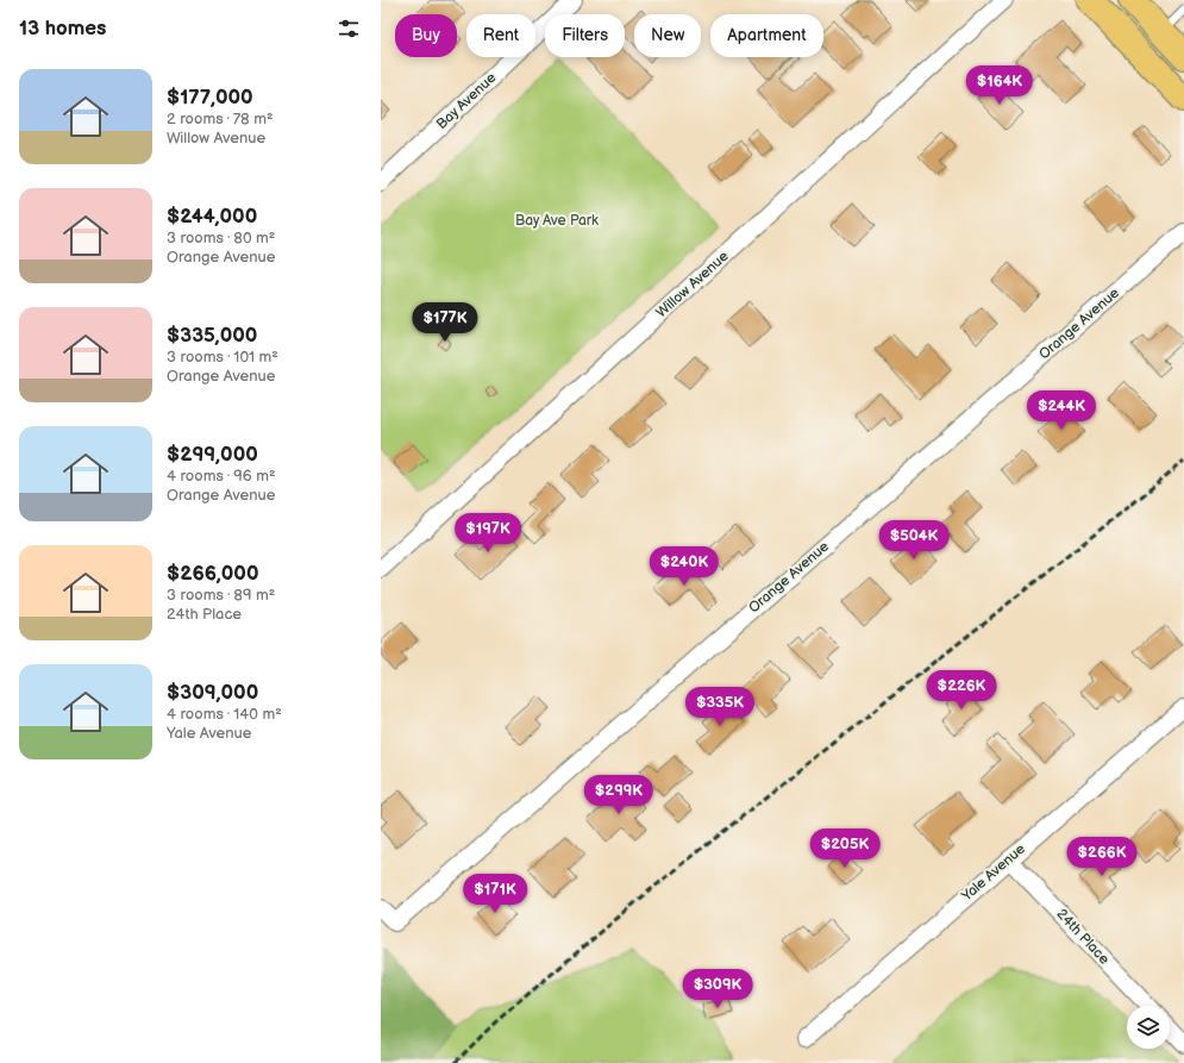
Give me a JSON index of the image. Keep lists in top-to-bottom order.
{
  "streets": {
    "street": [
      "Bay Avenue",
      "Willow Avenue",
      "Orange Avenue",
      "Yale Avenue",
      "24th Place"
    ]
  },
  "crossings": [
    ["Yale Avenue", "24th Place"]
  ],
  "parks": ["Bay Ave Park"],
  "page": {
    "heading": "13 homes",
    "chip": [
      "Buy",
      "Rent",
      "Filters",
      "New",
      "Apartment"
    ],
    "list": [
      {
        "name": "$177,000",
        "note": "2 rooms · 78 m² · Willow Avenue"
      },
      {
        "name": "$244,000",
        "note": "3 rooms · 80 m² · Orange Avenue"
      },
      {
        "name": "$335,000",
        "note": "3 rooms · 101 m² · Orange Avenue"
      },
      {
        "name": "$299,000",
        "note": "4 rooms · 96 m² · Orange Avenue"
      },
      {
        "name": "$266,000",
        "note": "3 rooms · 89 m² · 24th Place"
      },
      {
        "name": "$309,000",
        "note": "4 rooms · 140 m² · Yale Avenue"
      }
    ],
    "price": [
      "$164K",
      "$177K",
      "$244K",
      "$197K",
      "$504K",
      "$240K",
      "$226K",
      "$335K",
      "$299K",
      "$205K",
      "$266K",
      "$171K",
      "$309K"
    ]
  }
}
